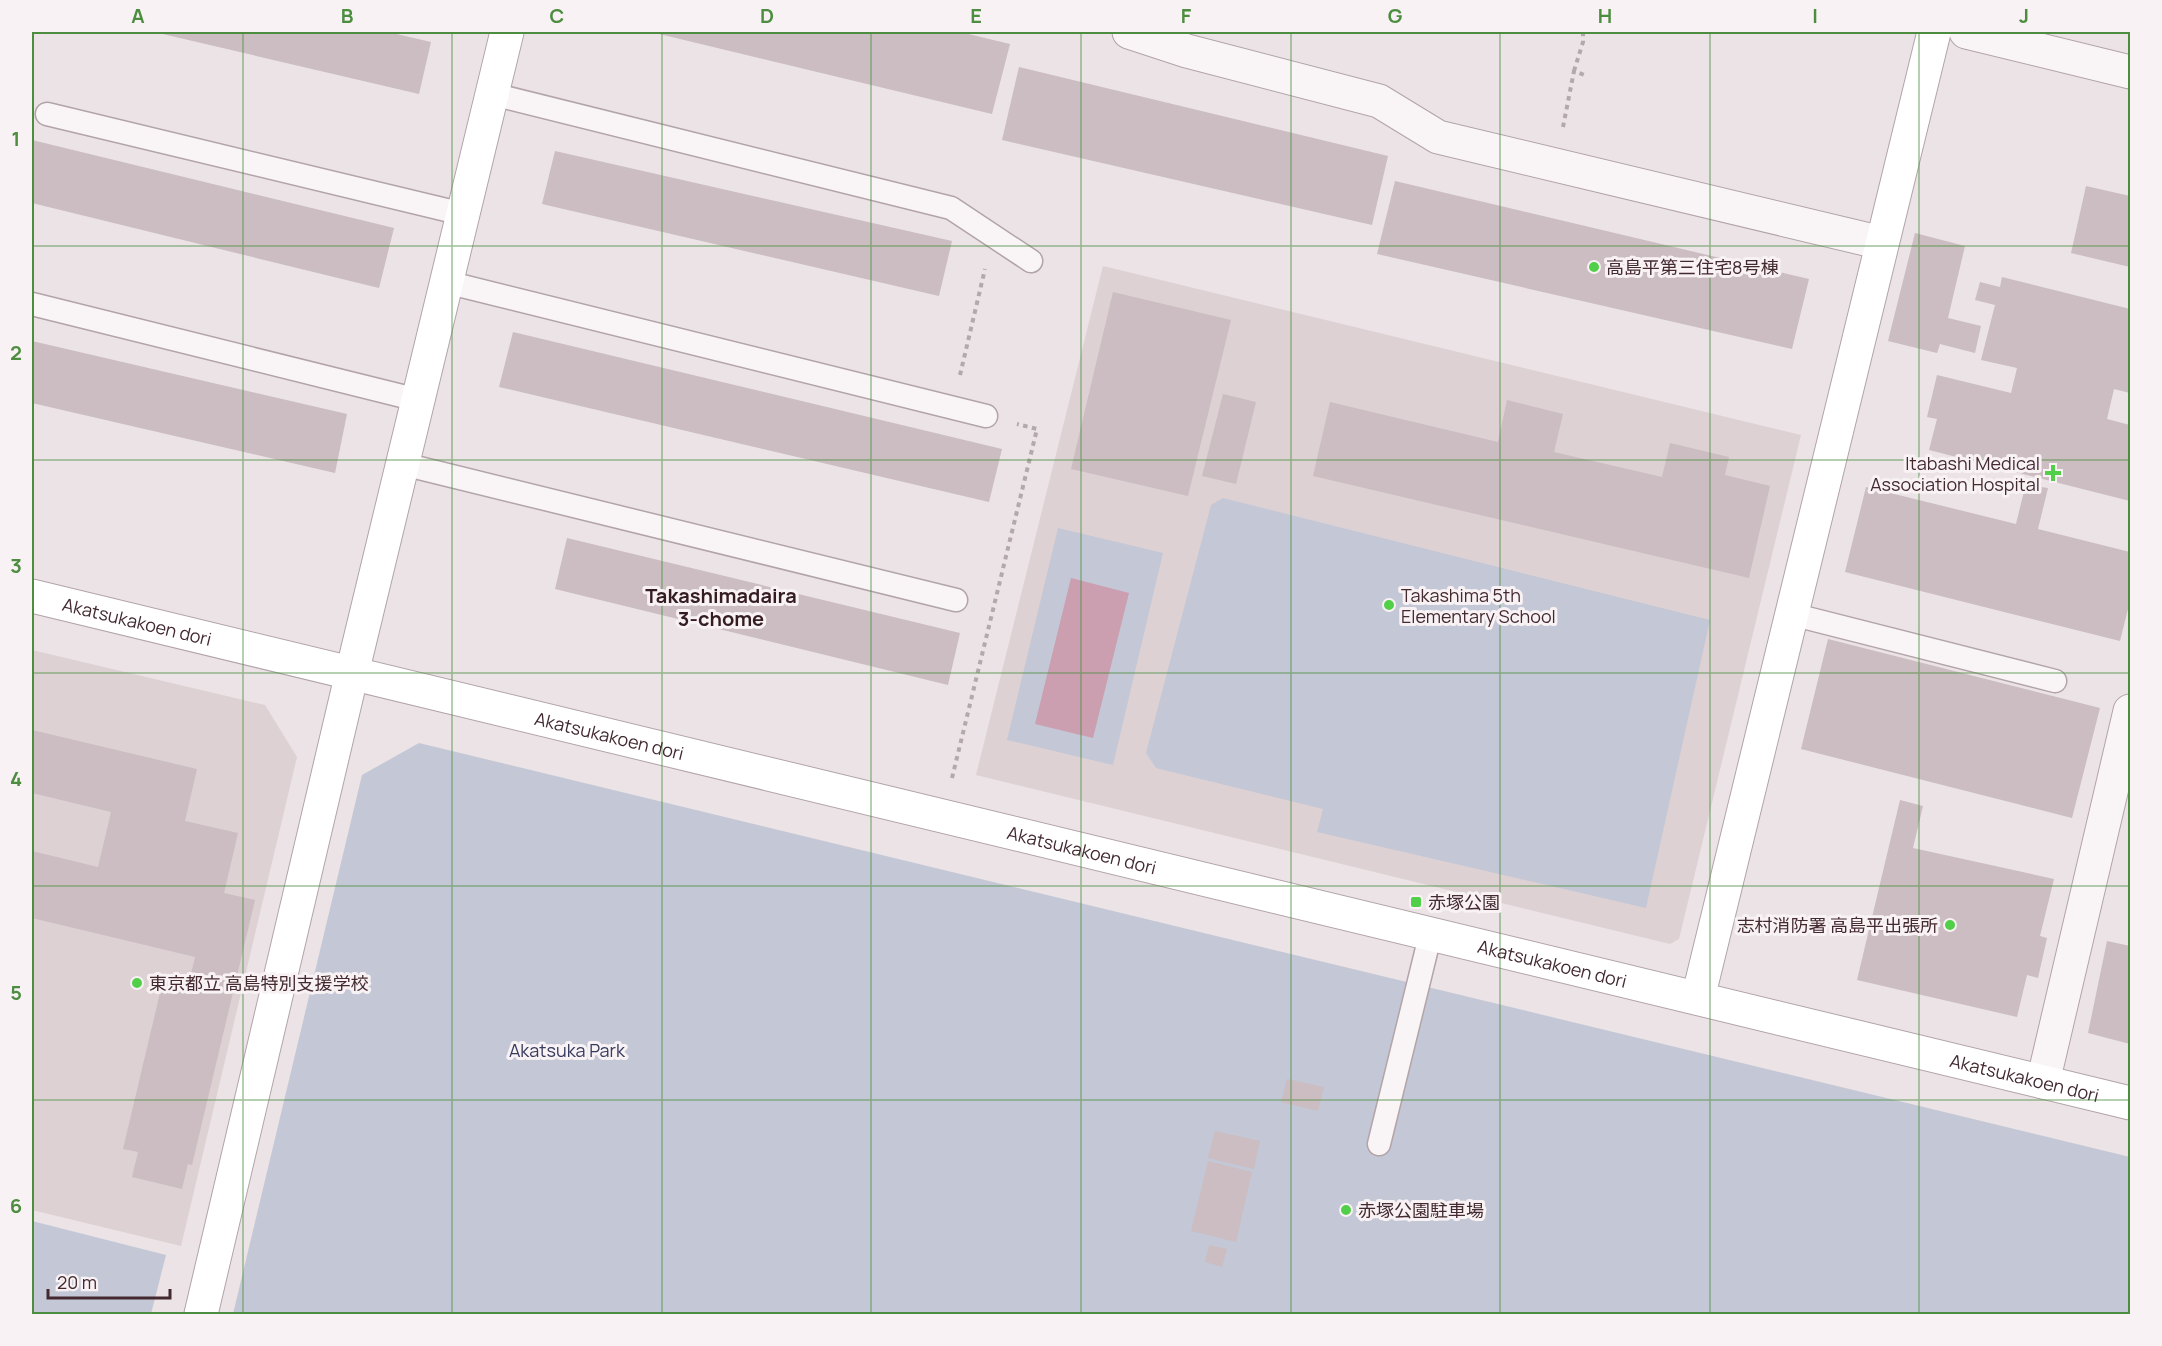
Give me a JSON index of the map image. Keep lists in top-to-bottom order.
{
  "streets": {
    "street": ["Akatsukakoen dori"]
  },
  "districts": ["Takashimadaira 3-chome"],
  "parks": ["Akatsuka Park"],
  "places": {
    "other": [
      "高島平第三住宅8号棟",
      "Takashima 5th Elementary School",
      "志村消防署 高島平出張所",
      "東京都立 高島特別支援学校",
      "赤塚公園駐車場"
    ],
    "health": ["Itabashi Medical Association Hospital"],
    "transit": ["赤塚公園"]
  },
  "scale_bar": "20 m",
  "grid": {
    "columns": [
      "A",
      "B",
      "C",
      "D",
      "E",
      "F",
      "G",
      "H",
      "I",
      "J"
    ],
    "rows": [
      "1",
      "2",
      "3",
      "4",
      "5",
      "6"
    ]
  }
}
